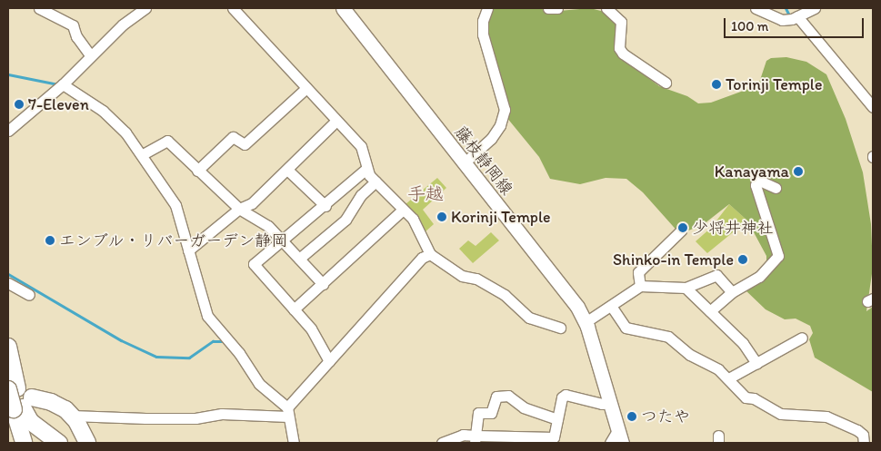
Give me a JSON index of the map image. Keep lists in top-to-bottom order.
{
  "streets": {
    "main road": ["藤枝静岡線"]
  },
  "districts": ["手越"],
  "places": [
    "Torinji Temple",
    "7-Eleven",
    "Kanayama",
    "Korinji Temple",
    "少将井神社",
    "エンブル・リバーガーデン静岡",
    "Shinko-in Temple",
    "つたや"
  ],
  "scale_bar": "100 m"
}
